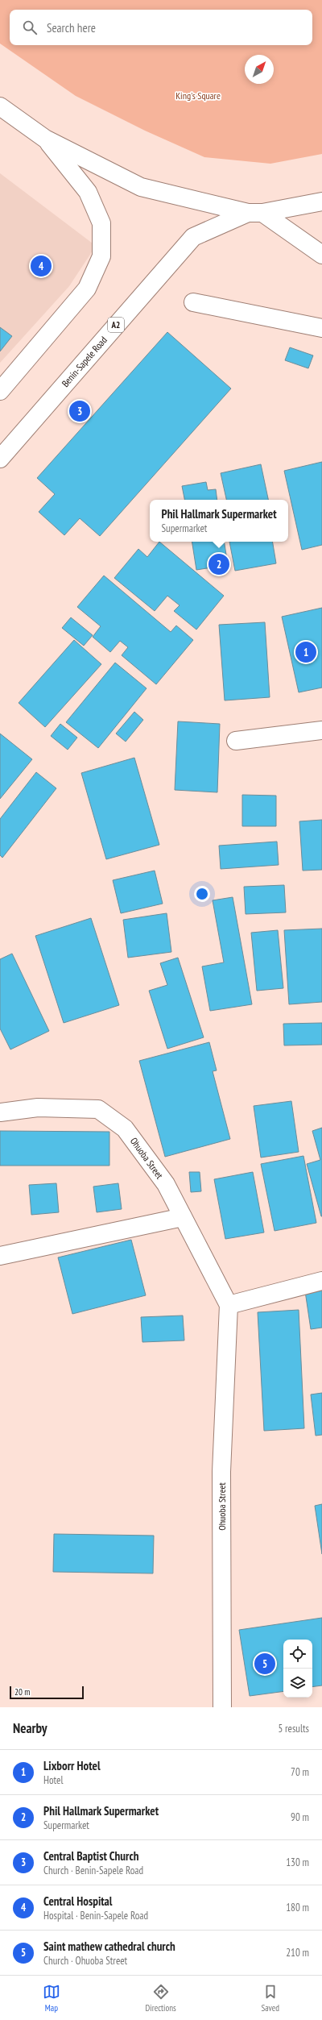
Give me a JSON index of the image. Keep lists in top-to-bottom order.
{
  "streets": {
    "main road": ["A2", "Benin-Sapele Road", "Ohuoba Street"]
  },
  "crossings": [
    ["A2", "Benin-Sapele Road"]
  ],
  "parks": ["King's Square"],
  "scale_bar": "20 m",
  "north": "top right",
  "page": {
    "search": "Search here",
    "pins": [
      "4",
      "3",
      "2",
      "1",
      "5"
    ],
    "popup": ["Phil Hallmark Supermarket", "Supermarket"],
    "scale": "20 m",
    "heading": ["Nearby", "5 results"],
    "list": [
      {
        "mark": "1",
        "name": "Lixborr Hotel",
        "note": "Hotel",
        "value": "70 m"
      },
      {
        "mark": "2",
        "name": "Phil Hallmark Supermarket",
        "note": "Supermarket",
        "value": "90 m"
      },
      {
        "mark": "3",
        "name": "Central Baptist Church",
        "note": "Church · Benin-Sapele Road",
        "value": "130 m"
      },
      {
        "mark": "4",
        "name": "Central Hospital",
        "note": "Hospital · Benin-Sapele Road",
        "value": "180 m"
      },
      {
        "mark": "5",
        "name": "Saint mathew cathedral church",
        "note": "Church · Ohuoba Street",
        "value": "210 m"
      }
    ],
    "nav": ["Map", "Directions", "Saved"]
  }
}
